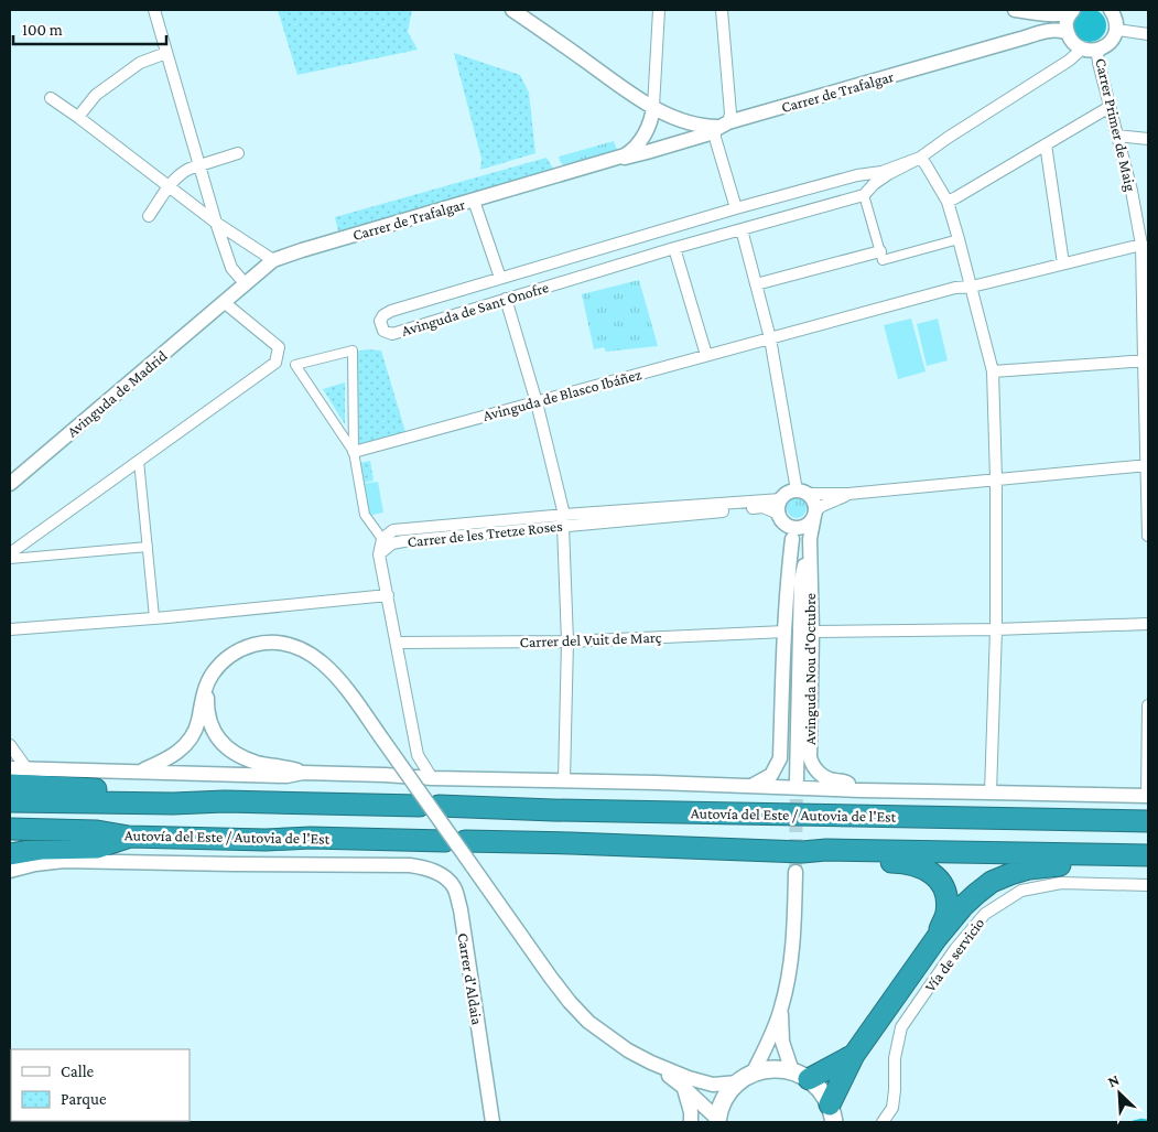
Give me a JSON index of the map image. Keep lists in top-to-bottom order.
{
  "streets": {
    "highway": ["Autovía del Este / Autovia de l'Est"],
    "street": [
      "Carrer de Trafalgar",
      "Carrer Primer de Maig",
      "Avinguda de Sant Onofre",
      "Avinguda de Madrid",
      "Avinguda de Blasco Ibáñez",
      "Carrer de les Tretze Roses",
      "Carrer del Vuit de Març",
      "Avinguda Nou d'Octubre",
      "Vía de servicio",
      "Carrer d'Aldaia"
    ]
  },
  "crossings": [
    ["Carrer de Trafalgar", "Avinguda de Madrid"],
    ["Carrer Primer de Maig", "Avinguda de Blasco Ibáñez"],
    ["Carrer de les Tretze Roses", "Avinguda Nou d'Octubre"],
    ["Carrer del Vuit de Març", "Avinguda Nou d'Octubre"]
  ],
  "legend": ["Calle", "Parque"],
  "scale_bar": "100 m",
  "north": "top left"
}
